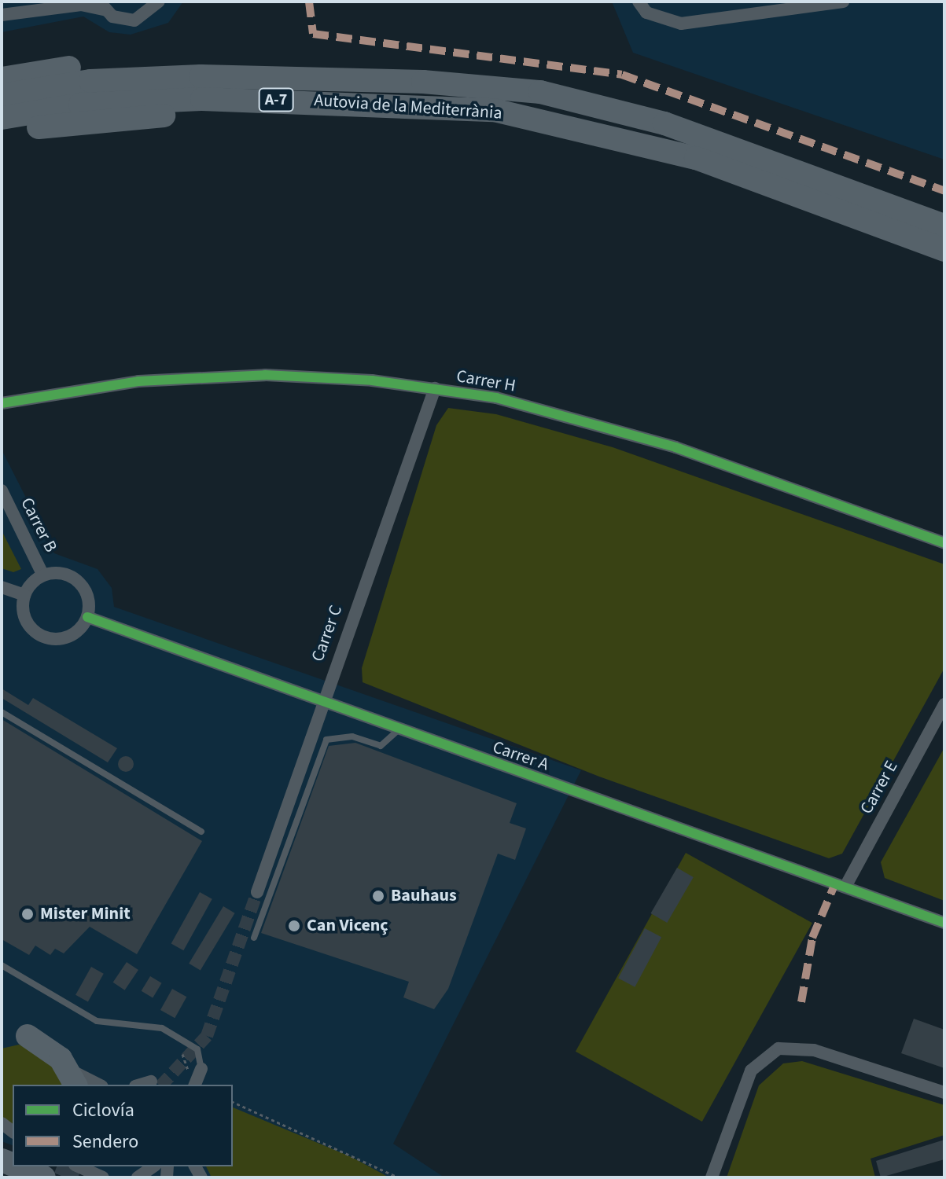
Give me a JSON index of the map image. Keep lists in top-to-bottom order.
{
  "streets": {
    "highway": ["A-7", "Autovia de la Mediterrània"],
    "street": [
      "Carrer H",
      "Carrer B",
      "Carrer C",
      "Carrer A",
      "Carrer E"
    ]
  },
  "crossings": [
    ["Carrer H", "Carrer C"],
    ["Carrer B", "Carrer A"],
    ["Carrer C", "Carrer A"],
    ["Carrer A", "Carrer E"]
  ],
  "places": ["Bauhaus", "Mister Minit", "Can Vicenç"],
  "legend": ["Ciclovía", "Sendero"]
}
